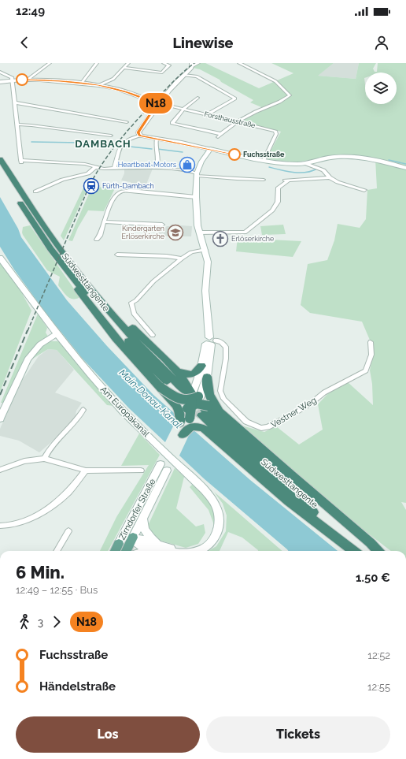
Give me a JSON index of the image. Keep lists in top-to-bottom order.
{
  "streets": {
    "highway": ["Südwesttangente"],
    "main road": ["Am Europakanal", "Zirndorfer Straße"],
    "street": ["Forsthausstraße", "Vestner Weg"]
  },
  "crossings": [
    ["Am Europakanal", "Zirndorfer Straße"]
  ],
  "districts": ["DAMBACH"],
  "water": ["Main-Donau-Kanal"],
  "places": {
    "other": ["Fuchsstraße"],
    "shop": ["Heartbeat-Motors"],
    "station": ["Fürth-Dambach"],
    "school or university": ["Kindergarten Erlöserkirche"],
    "church": ["Erlöserkirche"]
  },
  "lines": ["bus line N18"],
  "page": {
    "status": "12:49",
    "header": "Linewise",
    "on_map": "N18",
    "heading": ["6 Min.", "12:49 – 12:55 · Bus", "1.50 €"],
    "legs": ["3", "N18"],
    "list": [
      {
        "name": "Fuchsstraße",
        "value": "12:52"
      },
      {
        "name": "Händelstraße",
        "value": "12:55"
      }
    ],
    "buttons": ["Los", "Tickets"]
  }
}
